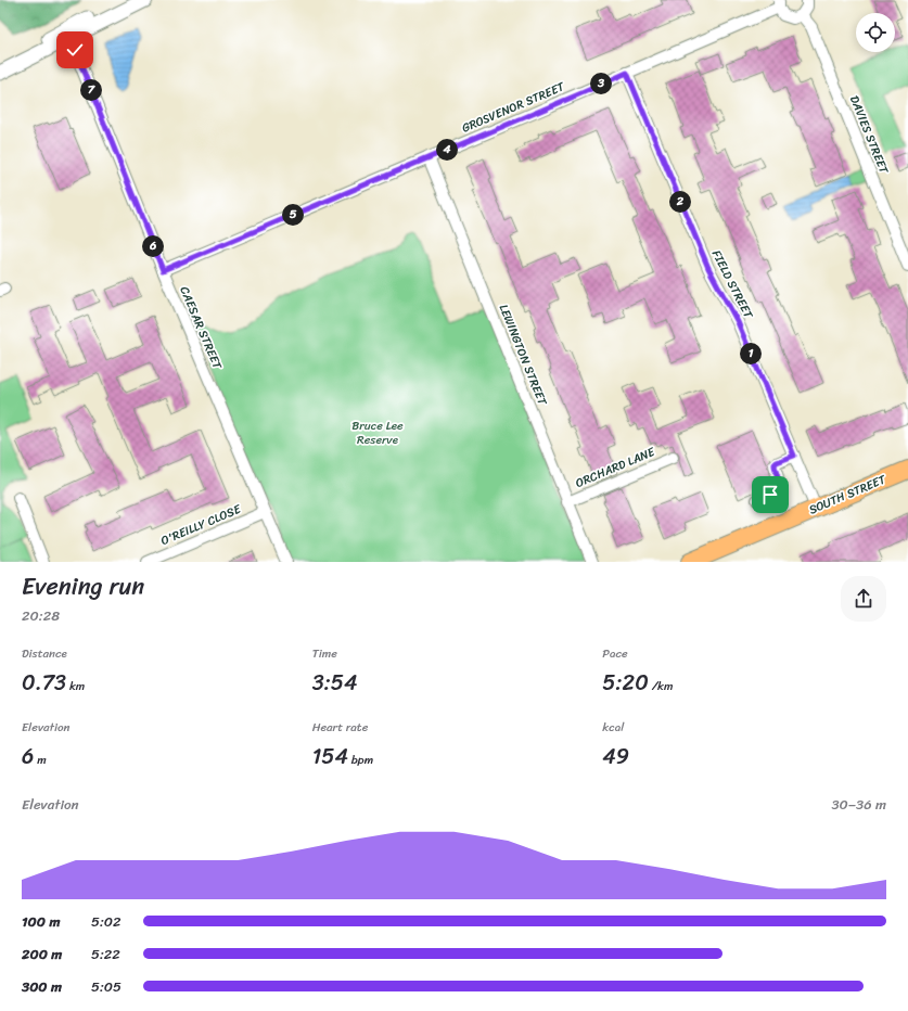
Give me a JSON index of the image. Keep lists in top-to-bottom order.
{
  "streets": {
    "main road": ["SOUTH STREET"],
    "street": [
      "GROSVENOR STREET",
      "DAVIES STREET",
      "FIELD STREET",
      "CAESAR STREET",
      "LEWINGTON STREET",
      "ORCHARD LANE",
      "O'REILLY CLOSE"
    ]
  },
  "crossings": [
    ["GROSVENOR STREET", "FIELD STREET"],
    ["GROSVENOR STREET", "CAESAR STREET"],
    ["GROSVENOR STREET", "LEWINGTON STREET"],
    ["FIELD STREET", "SOUTH STREET"],
    ["CAESAR STREET", "O'REILLY CLOSE"],
    ["LEWINGTON STREET", "ORCHARD LANE"]
  ],
  "parks": ["Bruce Lee Reserve"],
  "page": {
    "pins": [
      "3",
      "7",
      "4",
      "2",
      "5",
      "6",
      "1"
    ],
    "heading": ["Evening run", "20:28"],
    "stats": [
      ["Distance", "0.73 km"],
      ["Time", "3:54"],
      ["Pace", "5:20 /km"],
      ["Elevation", "6 m"],
      ["Heart rate", "154 bpm"],
      ["kcal", "49"]
    ],
    "chart": ["Elevation", "30–36 m"],
    "list": [
      {
        "name": "100 m",
        "note": "5:02"
      },
      {
        "name": "200 m",
        "note": "5:22"
      },
      {
        "name": "300 m",
        "note": "5:05"
      }
    ]
  }
}
